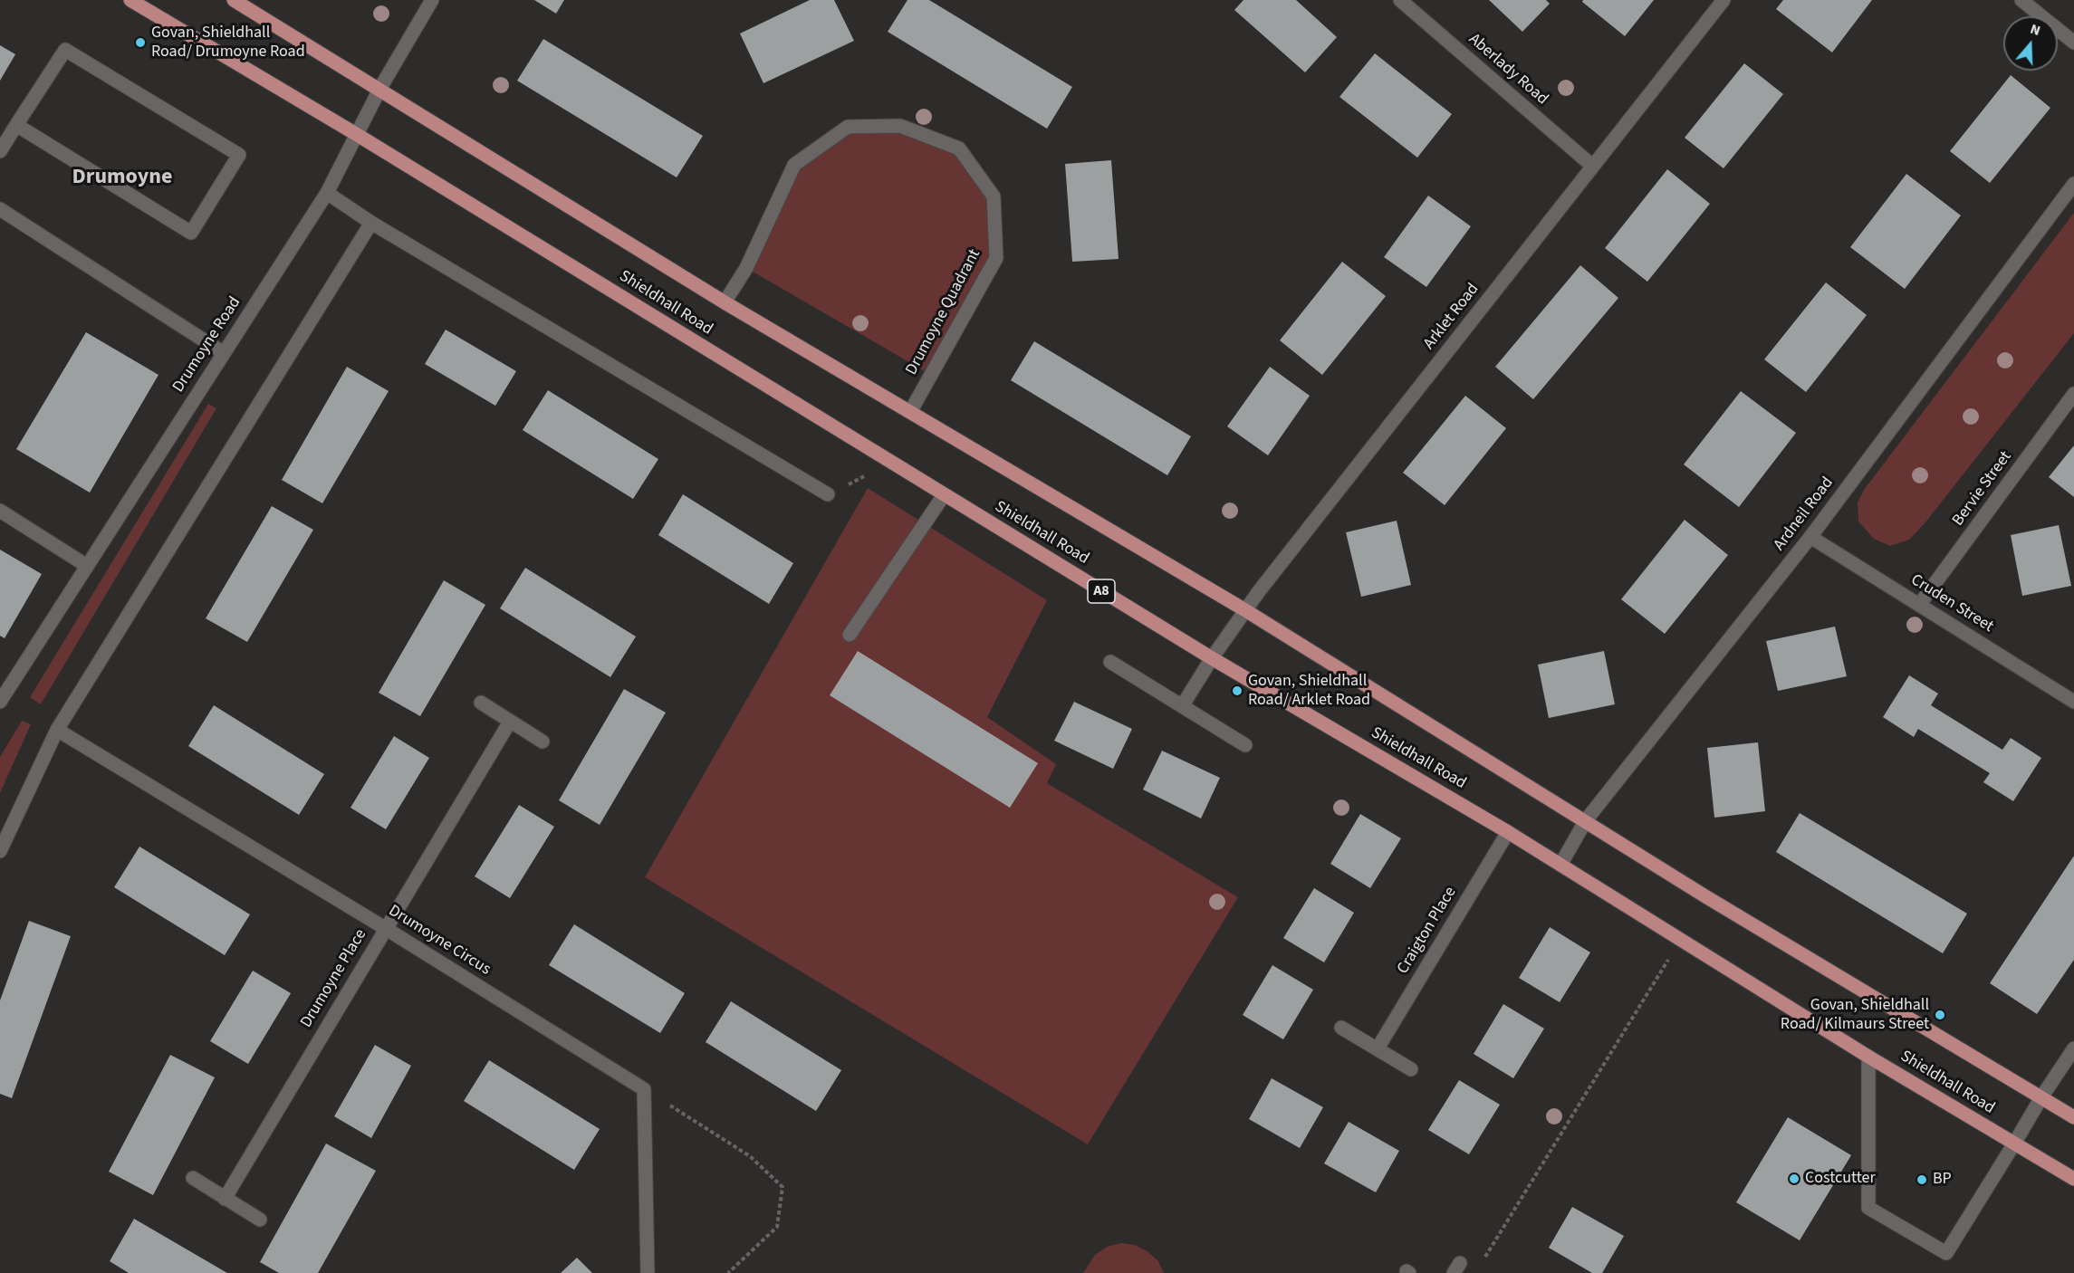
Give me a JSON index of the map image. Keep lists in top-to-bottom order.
{
  "streets": {
    "main road": ["Shieldhall Road", "A8"],
    "street": [
      "Aberlady Road",
      "Drumoyne Quadrant",
      "Arklet Road",
      "Drumoyne Road",
      "Bervie Street",
      "Ardneil Road",
      "Cruden Street",
      "Craigton Place",
      "Drumoyne Circus",
      "Drumoyne Place"
    ]
  },
  "crossings": [
    ["Aberlady Road", "Arklet Road"],
    ["Shieldhall Road", "Drumoyne Quadrant"],
    ["Shieldhall Road", "Arklet Road"],
    ["Shieldhall Road", "Drumoyne Road"],
    ["Shieldhall Road", "Ardneil Road"],
    ["Shieldhall Road", "Craigton Place"],
    ["Bervie Street", "Cruden Street"],
    ["Ardneil Road", "Cruden Street"],
    ["Drumoyne Circus", "Drumoyne Place"]
  ],
  "districts": ["Drumoyne"],
  "places": [
    "Govan, Shieldhall Road/ Drumoyne Road",
    "Govan, Shieldhall Road/ Arklet Road",
    "Govan, Shieldhall Road/ Kilmaurs Street",
    "Costcutter",
    "BP"
  ],
  "north": "top"
}
